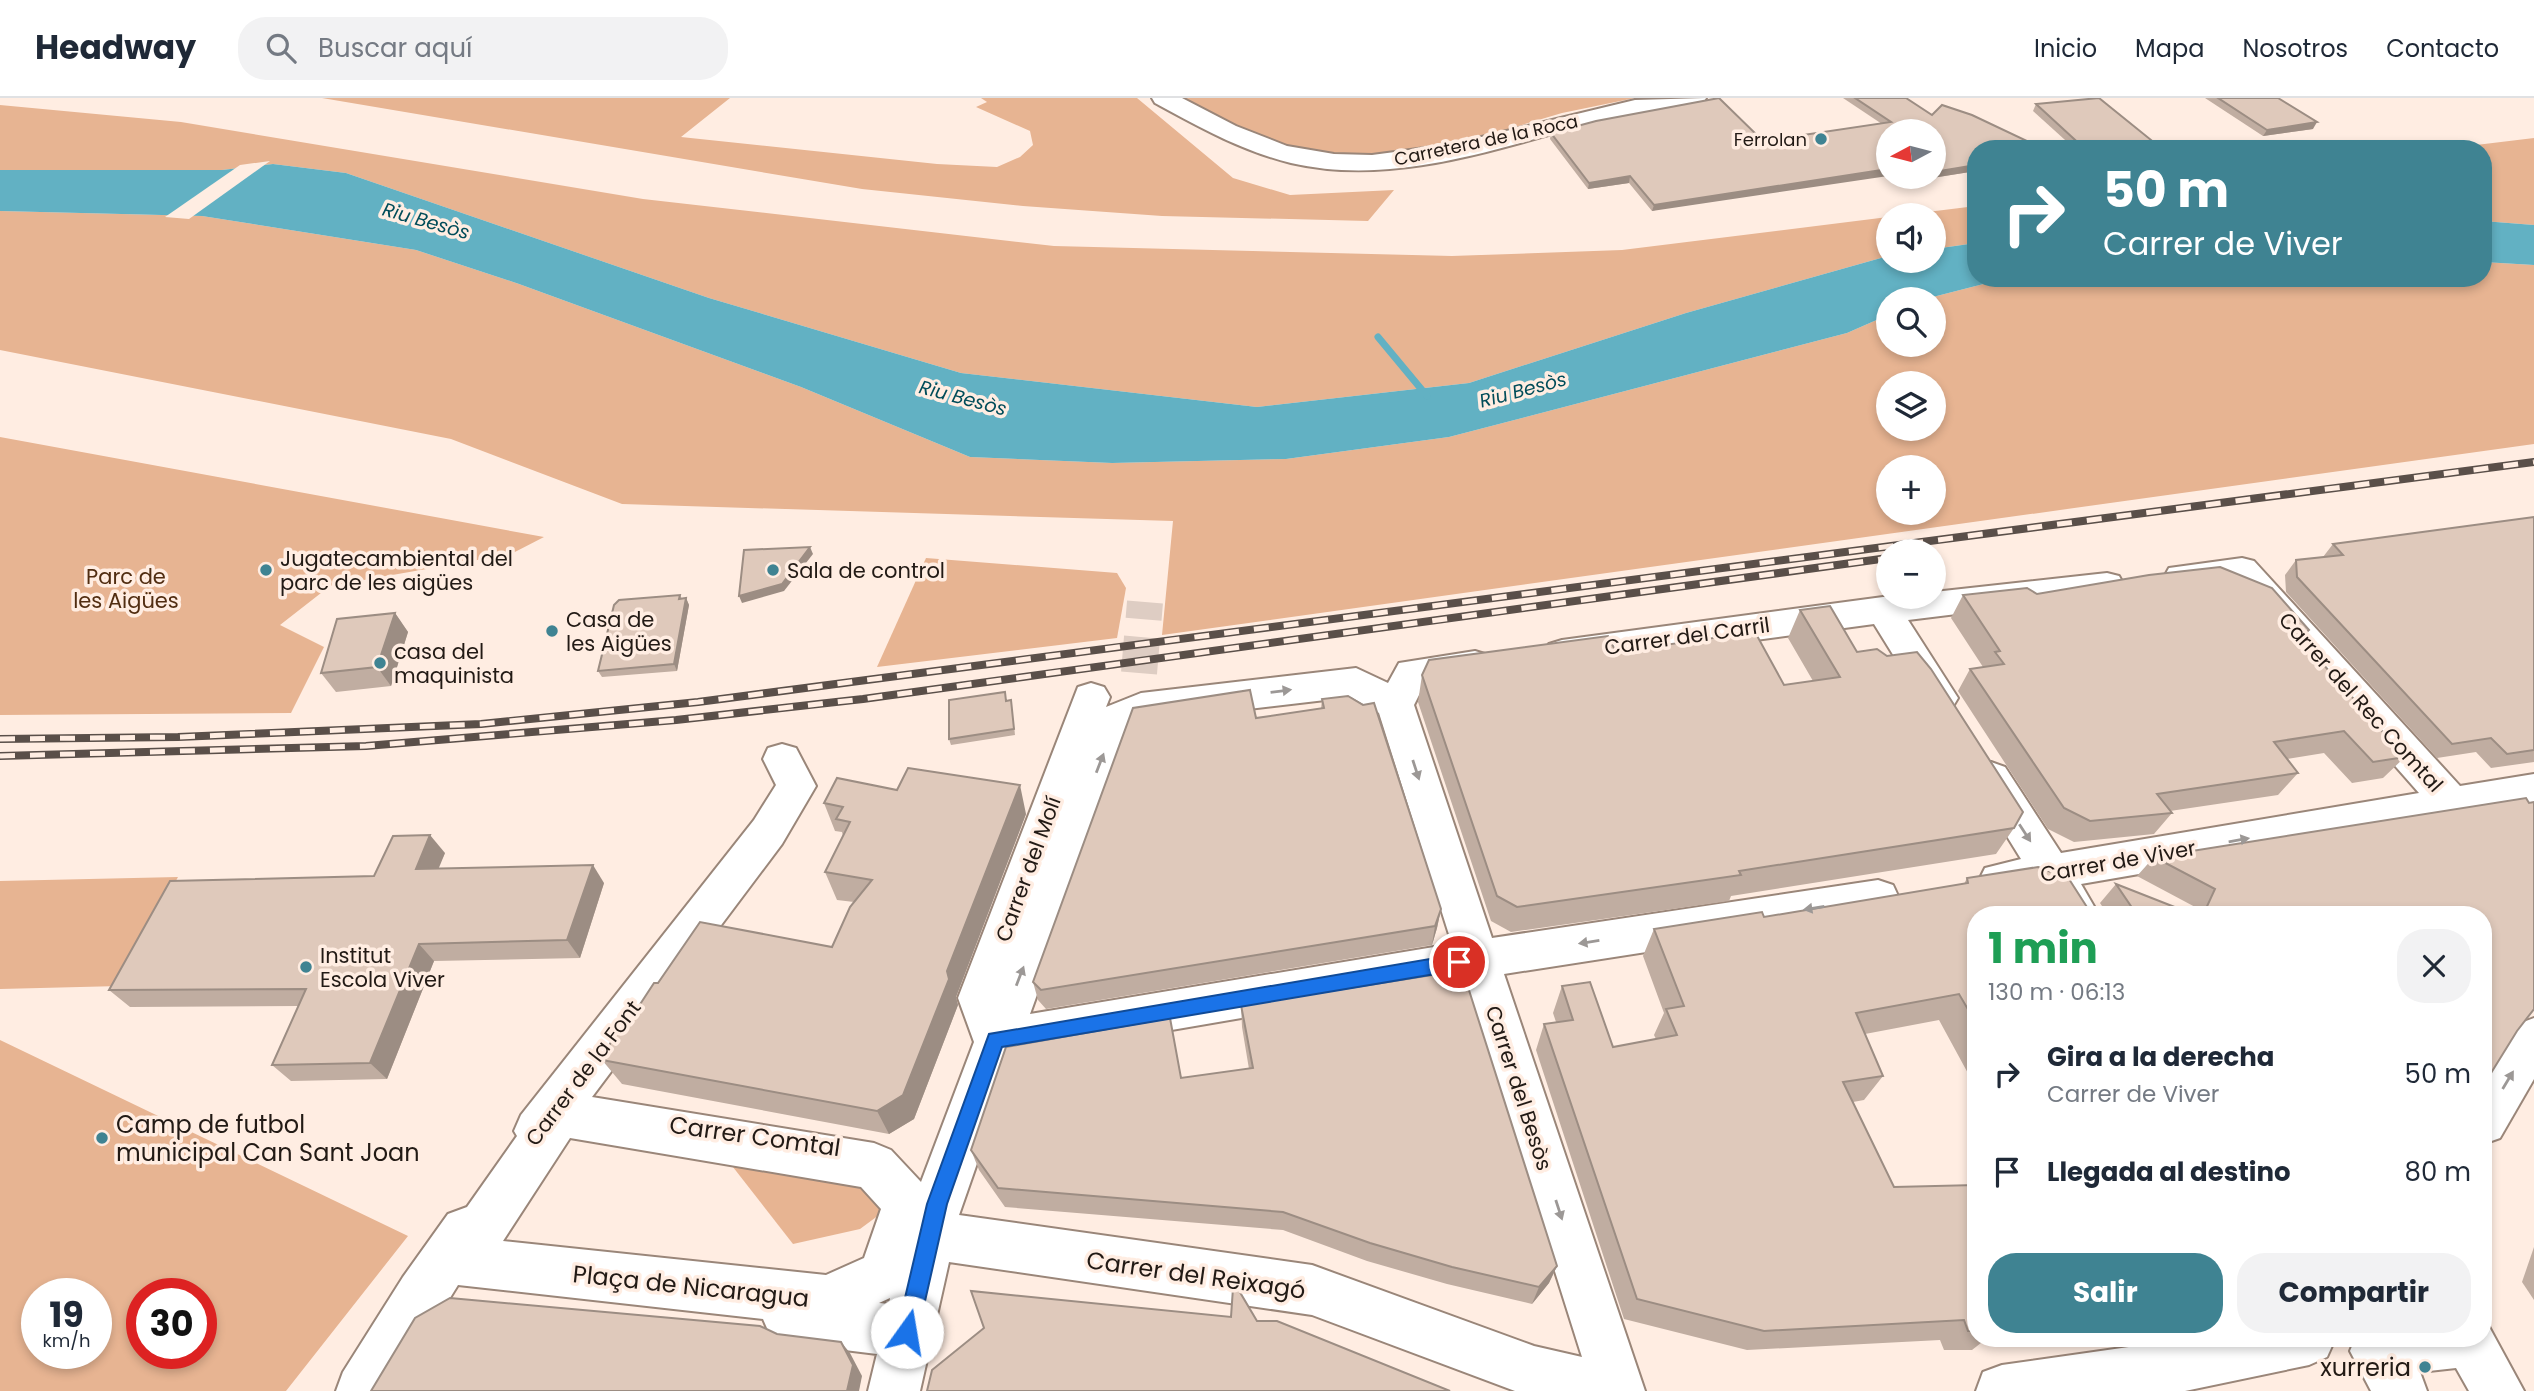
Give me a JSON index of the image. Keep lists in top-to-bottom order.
{
  "streets": {
    "street": [
      "Carretera de la Roca",
      "Carrer del Carril",
      "Carrer del Rec Comtal",
      "Carrer de Viver",
      "Carrer del Molí",
      "Carrer de la Font",
      "Carrer del Besòs",
      "Carrer Comtal",
      "Carrer del Reixagó",
      "Plaça de Nicaragua"
    ]
  },
  "crossings": [
    ["Carrer del Carril", "Carrer del Rec Comtal"],
    ["Carrer del Carril", "Carrer del Molí"],
    ["Carrer del Carril", "Carrer del Besòs"],
    ["Carrer del Rec Comtal", "Carrer de Viver"],
    ["Carrer del Molí", "Carrer del Besòs"],
    ["Carrer del Molí", "Carrer Comtal"],
    ["Carrer del Molí", "Carrer del Reixagó"],
    ["Carrer de la Font", "Carrer Comtal"],
    ["Carrer de la Font", "Plaça de Nicaragua"],
    ["Carrer del Besòs", "Carrer del Reixagó"],
    ["Carrer Comtal", "Carrer del Reixagó"]
  ],
  "one_way": ["Carrer de Viver", "Carrer del Molí", "Carrer del Besòs"],
  "water": ["Riu Besòs"],
  "parks": ["Parc de les Aigües"],
  "places": [
    "Ferrolan",
    "Jugatecambiental del parc de les aigües",
    "Sala de control",
    "Casa de les Aigües",
    "casa del maquinista",
    "Institut Escola Viver",
    "Camp de futbol municipal Can Sant Joan",
    "xurreria"
  ],
  "north": "left",
  "page": {
    "header": "Headway",
    "search": "Buscar aquí",
    "nav": [
      "Inicio",
      "Mapa",
      "Nosotros",
      "Contacto"
    ],
    "map_buttons": ["+", "−"],
    "turn": ["50 m", "Carrer de Viver"],
    "heading": ["1 min", "130 m · 06:13"],
    "list": [
      {
        "name": "Gira a la derecha",
        "note": "Carrer de Viver",
        "value": "50 m"
      },
      {
        "name": "Llegada al destino",
        "value": "80 m"
      }
    ],
    "buttons": ["Salir", "Compartir"],
    "speed": "19 km/h",
    "limit": "30"
  }
}
